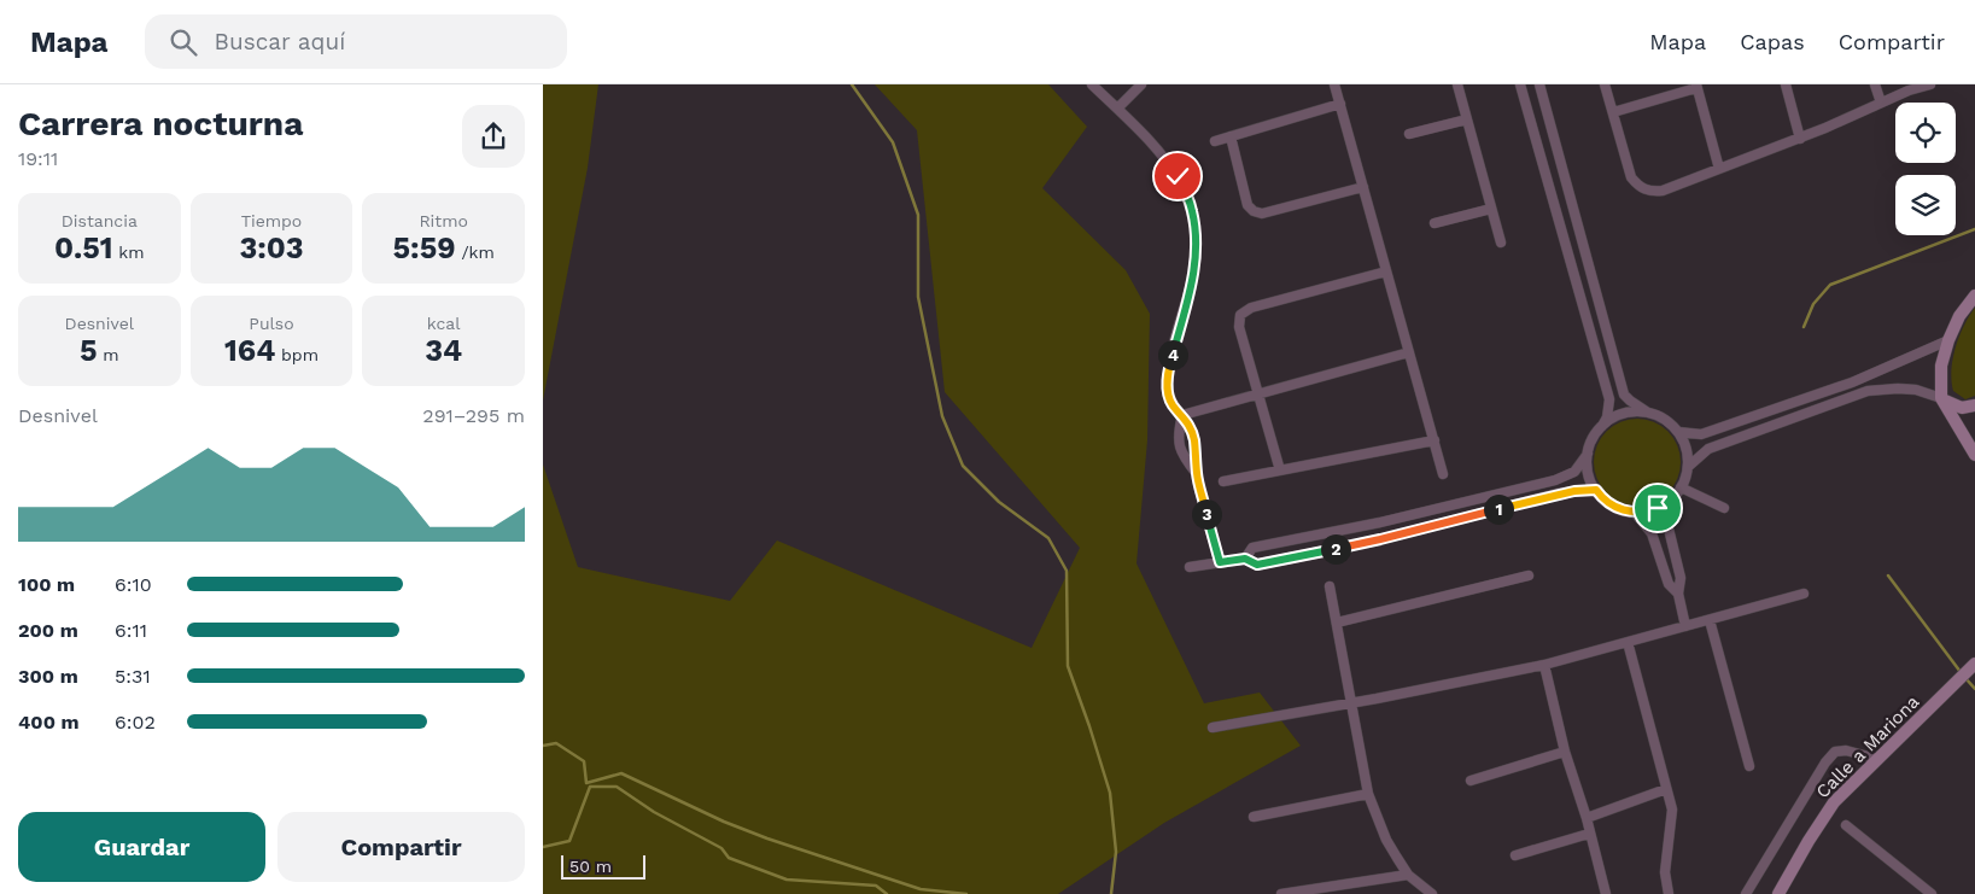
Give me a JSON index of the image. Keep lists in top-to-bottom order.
{
  "streets": {
    "main road": ["Calle a Mariona"]
  },
  "scale_bar": "50 m",
  "page": {
    "header": "Mapa",
    "search": "Buscar aquí",
    "nav": ["Mapa", "Capas", "Compartir"],
    "heading": ["Carrera nocturna", "19:11"],
    "stats": [
      ["Distancia", "0.51 km"],
      ["Tiempo", "3:03"],
      ["Ritmo", "5:59 /km"],
      ["Desnivel", "5 m"],
      ["Pulso", "164 bpm"],
      ["kcal", "34"]
    ],
    "pins": [
      "4",
      "1",
      "3",
      "2"
    ],
    "chart": ["Desnivel", "291–295 m"],
    "list": [
      {
        "name": "100 m",
        "note": "6:10"
      },
      {
        "name": "200 m",
        "note": "6:11"
      },
      {
        "name": "300 m",
        "note": "5:31"
      },
      {
        "name": "400 m",
        "note": "6:02"
      }
    ],
    "buttons": ["Guardar", "Compartir"],
    "scale": "50 m"
  }
}
